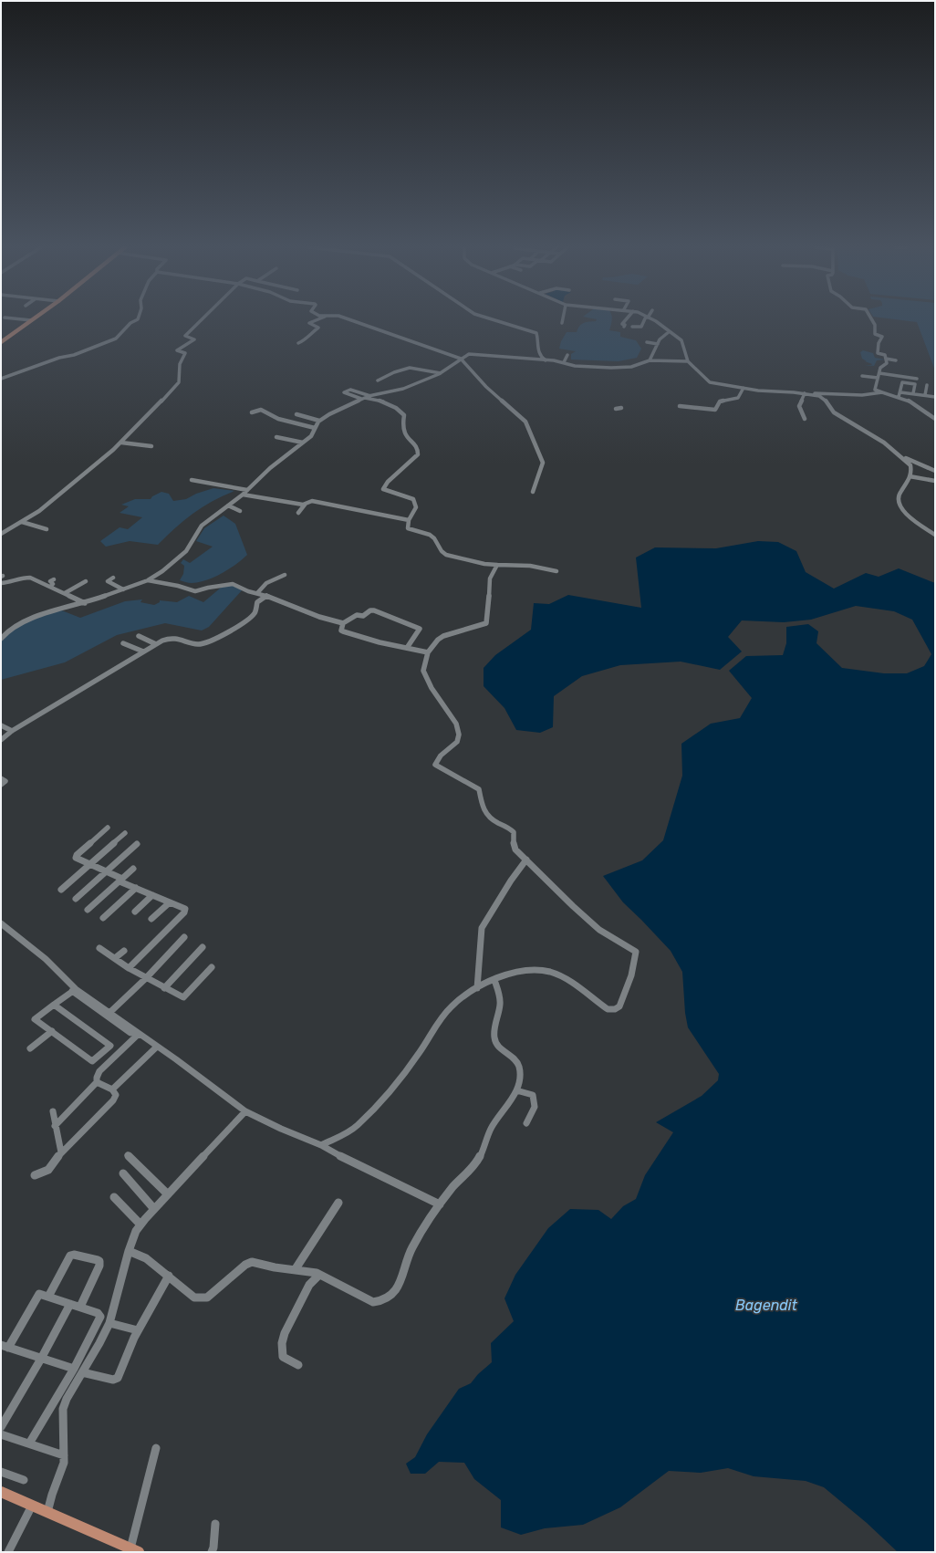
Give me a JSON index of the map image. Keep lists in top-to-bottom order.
{
  "water": ["Bagendit"]
}
